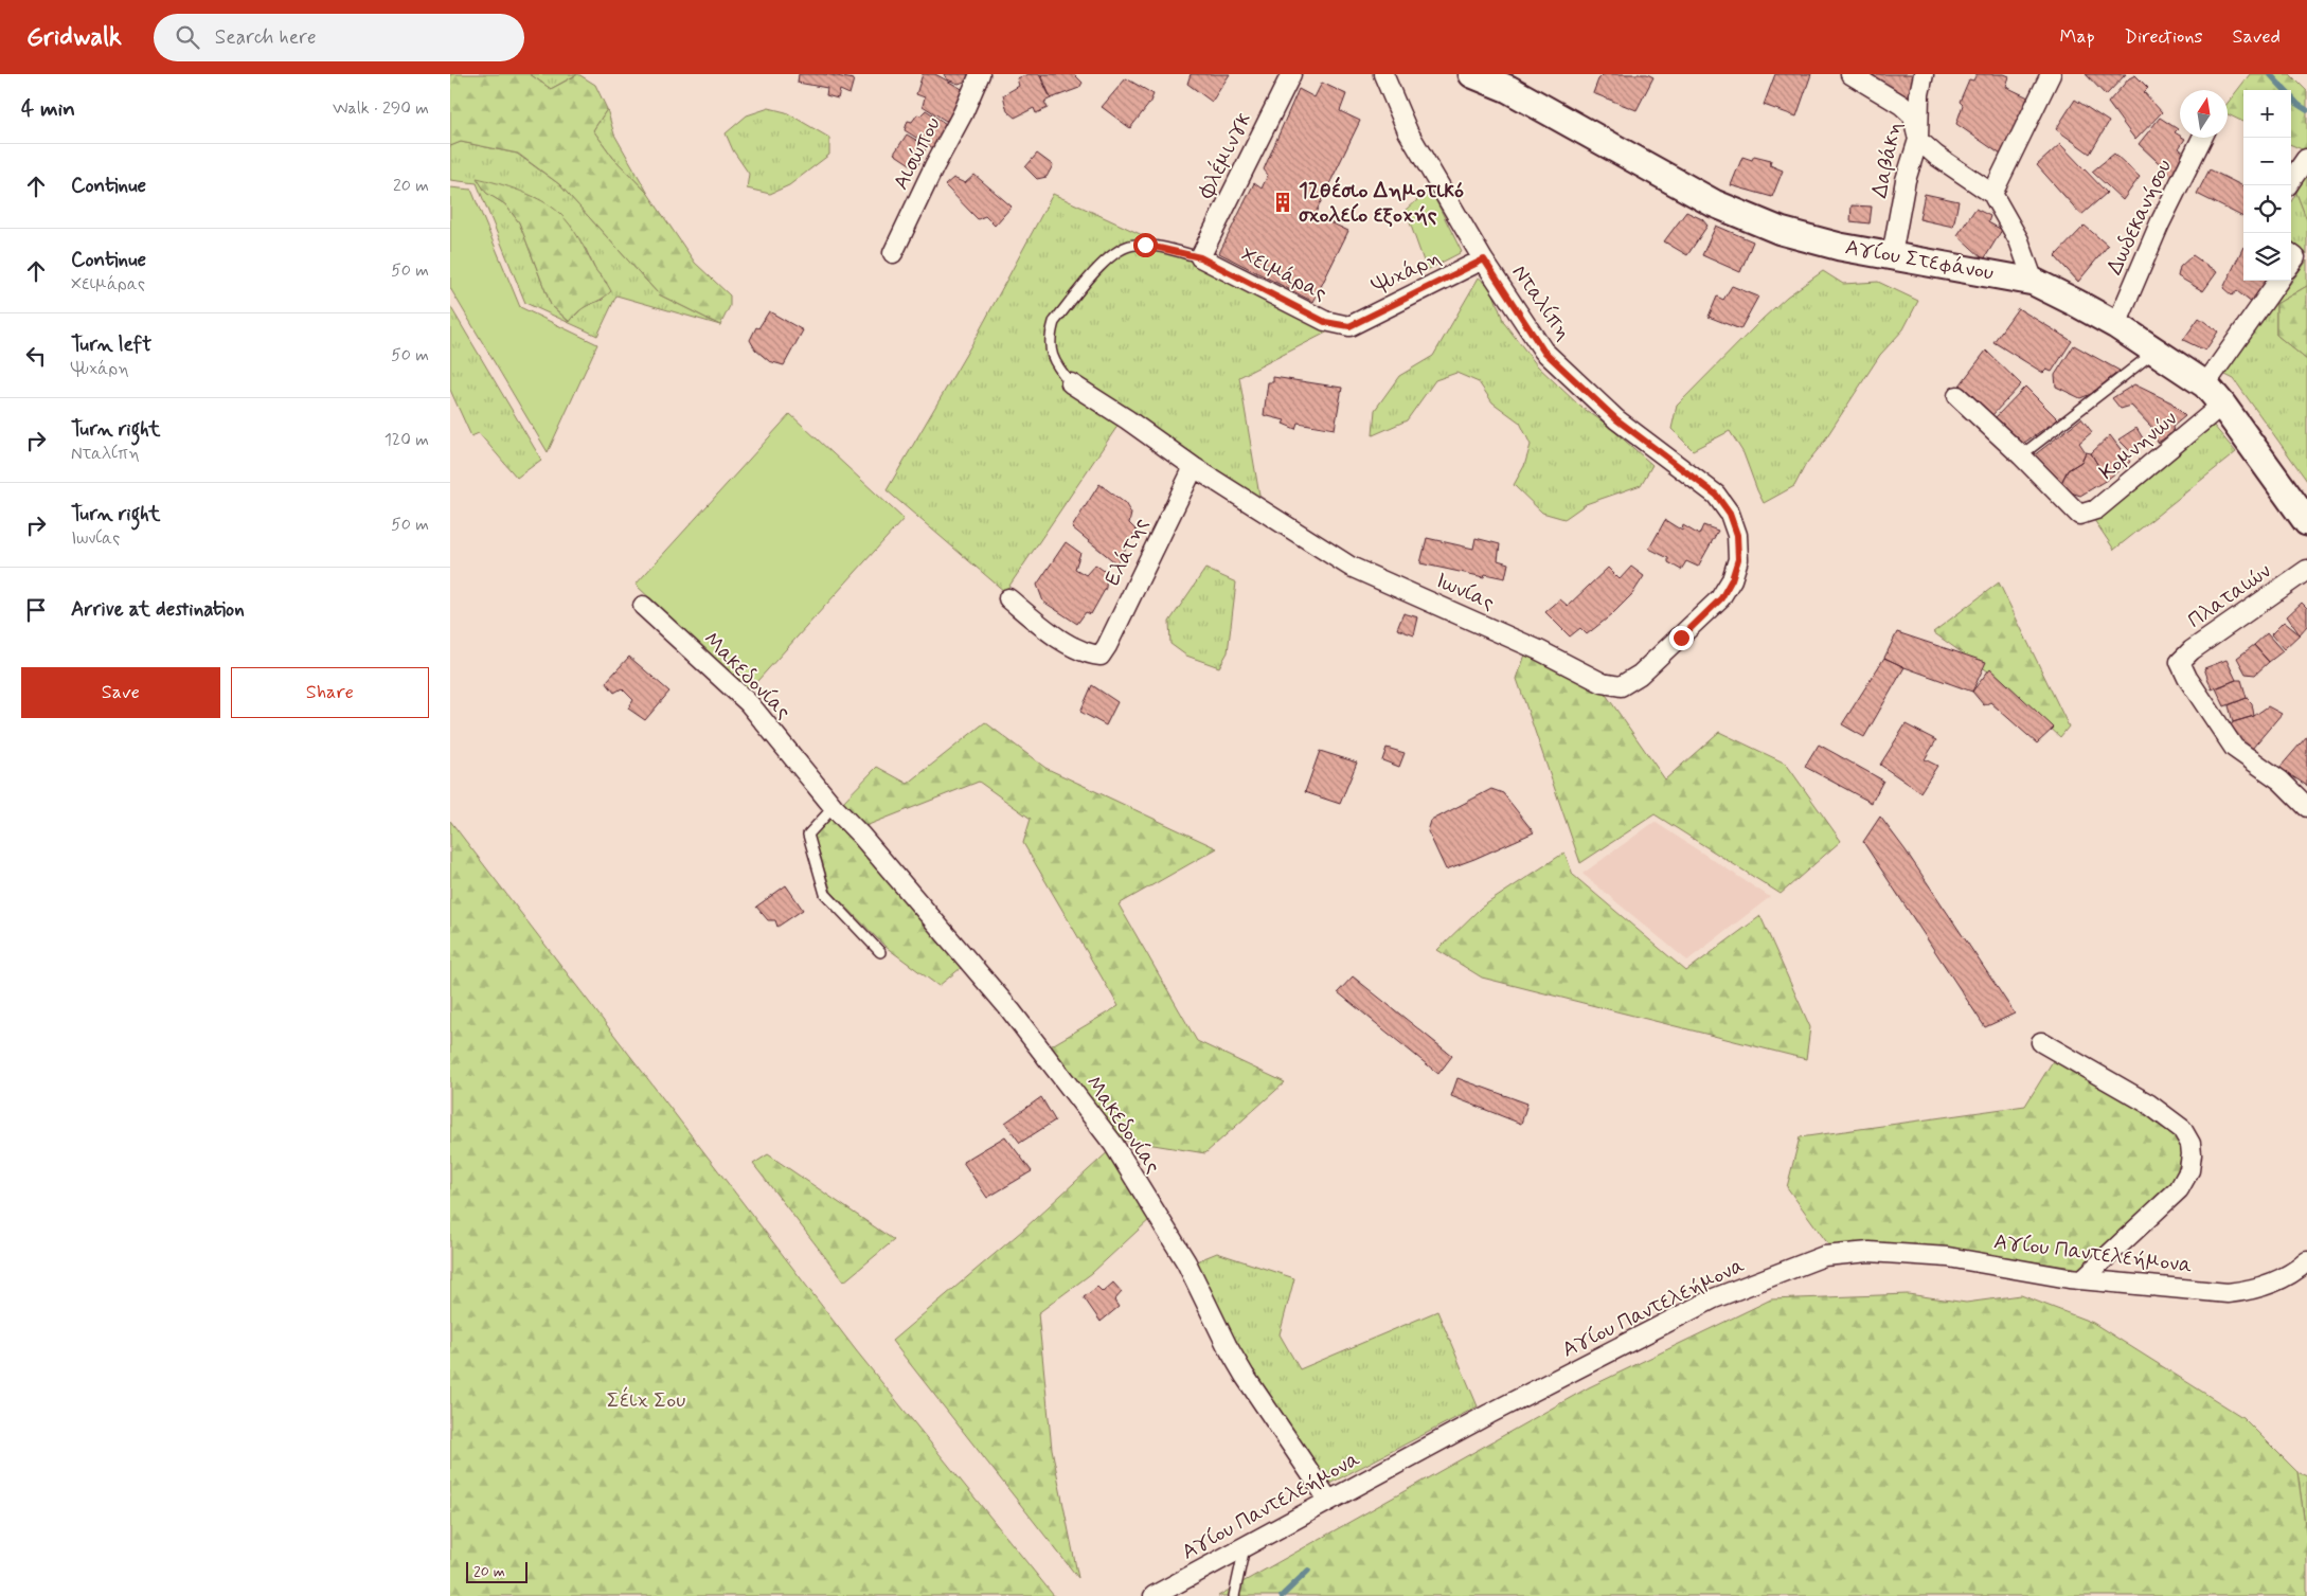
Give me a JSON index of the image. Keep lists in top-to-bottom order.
{
  "streets": {
    "street": [
      "Αισώπου",
      "Φλέμινγκ",
      "Δαβάκη",
      "Δωδεκανήσου",
      "Αγίου Στεφάνου",
      "Ψυχάρη",
      "Χειμάρας",
      "Νταλίπη",
      "Κομνηνών",
      "Ελάτης",
      "Ιωνίας",
      "Πλαταιών",
      "Μακεδονίας",
      "Αγίου Παντελεήμονα"
    ]
  },
  "crossings": [
    ["Φλέμινγκ", "Χειμάρας"],
    ["Δαβάκη", "Αγίου Στεφάνου"],
    ["Δωδεκανήσου", "Αγίου Στεφάνου"],
    ["Αγίου Στεφάνου", "Κομνηνών"],
    ["Ψυχάρη", "Χειμάρας"],
    ["Ψυχάρη", "Νταλίπη"],
    ["Νταλίπη", "Ιωνίας"],
    ["Ελάτης", "Ιωνίας"],
    ["Μακεδονίας", "Αγίου Παντελεήμονα"]
  ],
  "parks": ["Σέιχ Σου"],
  "places": {
    "building": ["12θέσιο Δημοτικό σχολείο εξοχής"]
  },
  "scale_bar": "20 m",
  "north": "top",
  "page": {
    "header": "Gridwalk",
    "search": "Search here",
    "nav": ["Map", "Directions", "Saved"],
    "heading": ["4 min", "Walk · 290 m"],
    "map_buttons": ["+", "−"],
    "list": [
      ["Continue", "20 m"],
      ["Continue", "Χειμάρας", "50 m"],
      ["Turn left", "Ψυχάρη", "50 m"],
      ["Turn right", "Νταλίπη", "120 m"],
      ["Turn right", "Ιωνίας", "50 m"],
      "Arrive at destination"
    ],
    "buttons": ["Save", "Share"],
    "scale": "20 m"
  }
}
